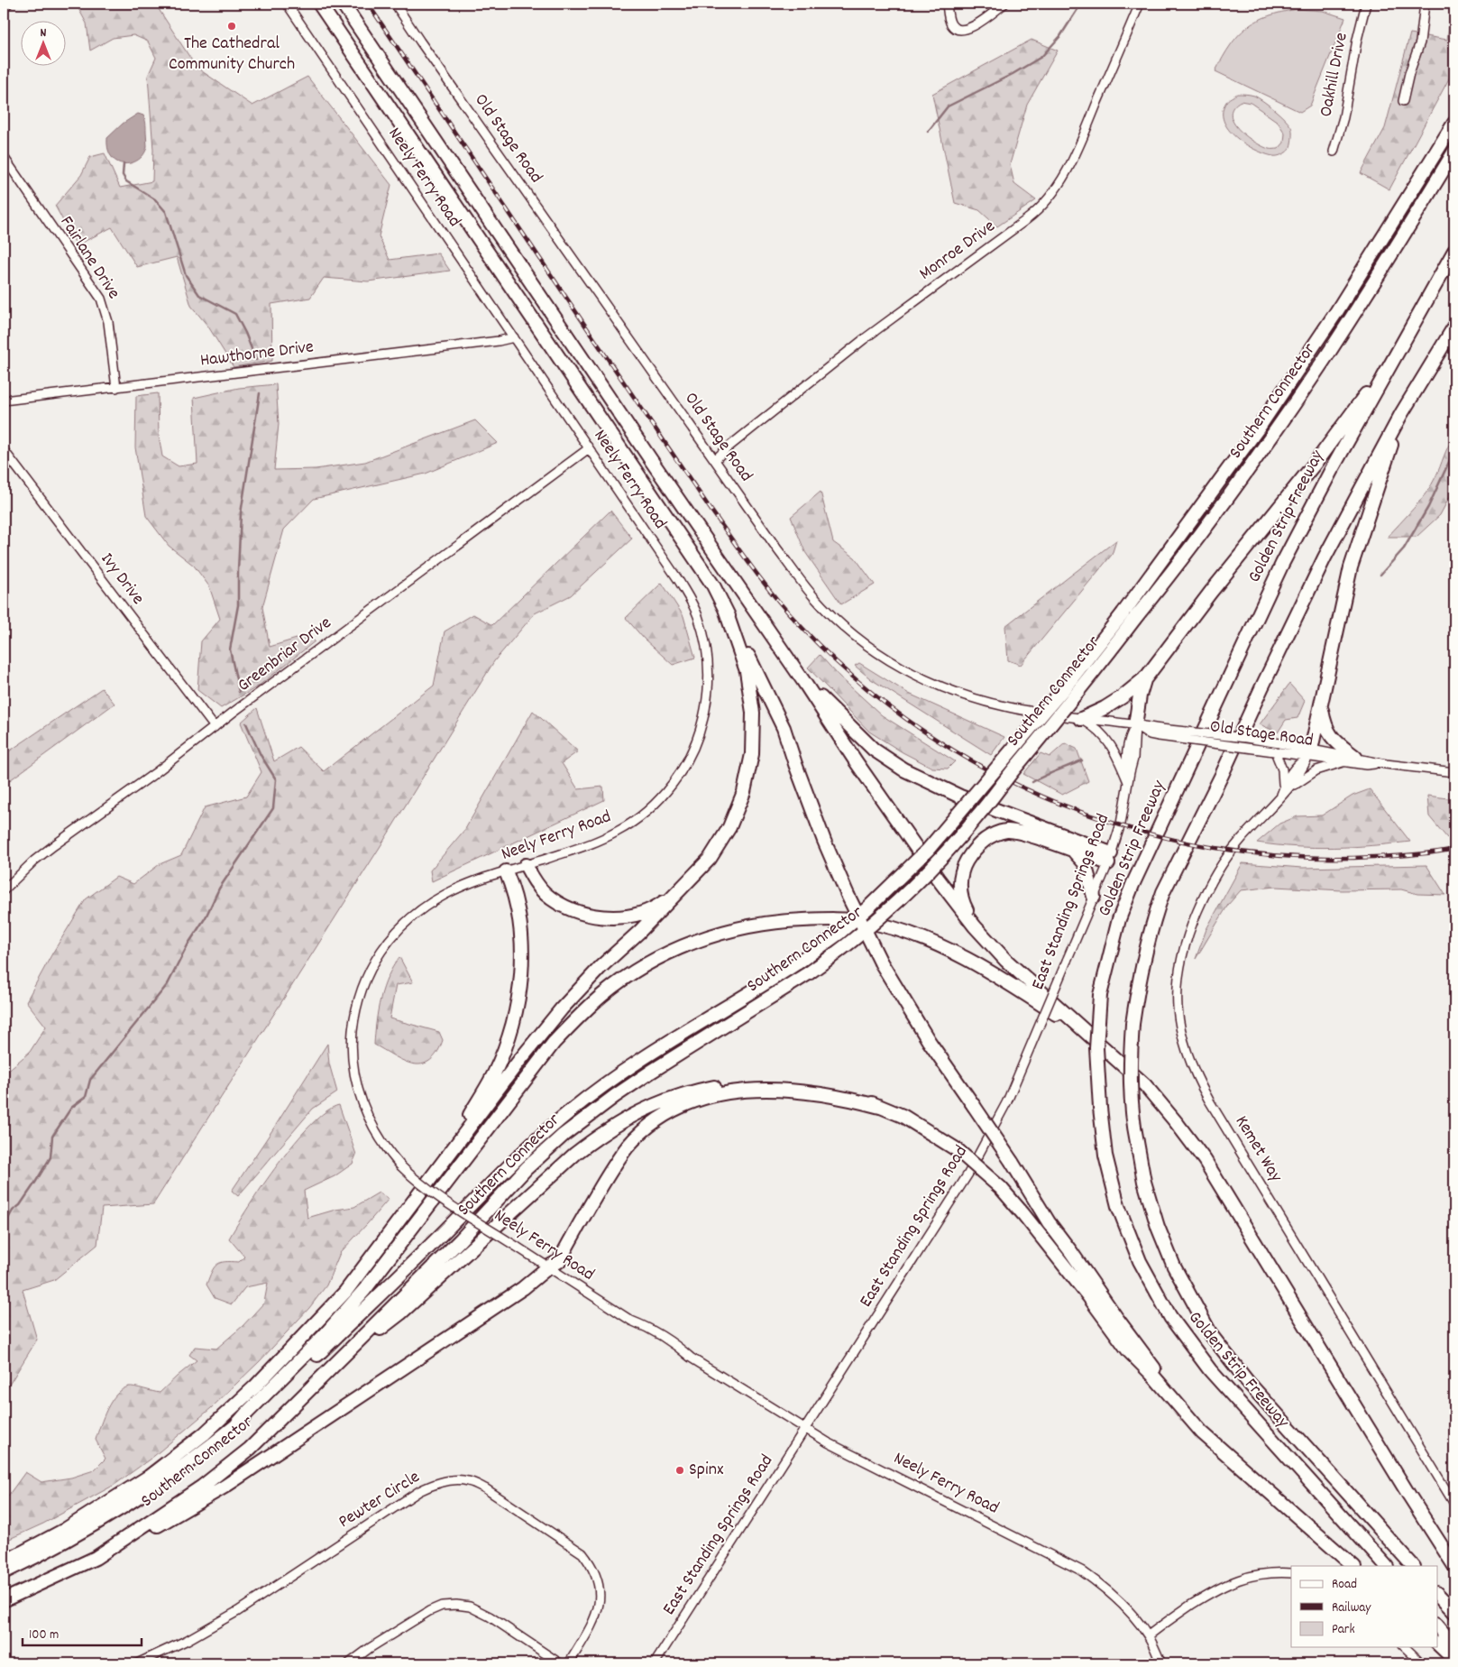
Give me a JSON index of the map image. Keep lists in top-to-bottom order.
{
  "streets": {
    "highway": ["Southern Connector", "Golden Strip Freeway"],
    "street": [
      "Oakhill Drive",
      "Old Stage Road",
      "Neely Ferry Road",
      "Monroe Drive",
      "Fairlane Drive",
      "Hawthorne Drive",
      "Ivy Drive",
      "Greenbriar Drive",
      "East Standing Springs Road",
      "Kemet Way",
      "Pewter Circle"
    ]
  },
  "crossings": [
    ["Old Stage Road", "Monroe Drive"],
    ["Old Stage Road", "East Standing Springs Road"],
    ["Old Stage Road", "Kemet Way"],
    ["Neely Ferry Road", "Hawthorne Drive"],
    ["Neely Ferry Road", "Greenbriar Drive"],
    ["Neely Ferry Road", "East Standing Springs Road"],
    ["Fairlane Drive", "Hawthorne Drive"],
    ["Ivy Drive", "Greenbriar Drive"]
  ],
  "places": ["The Cathedral Community Church", "Spinx"],
  "legend": ["Road", "Railway", "Park"],
  "scale_bar": "100 m",
  "north": "top"
}
